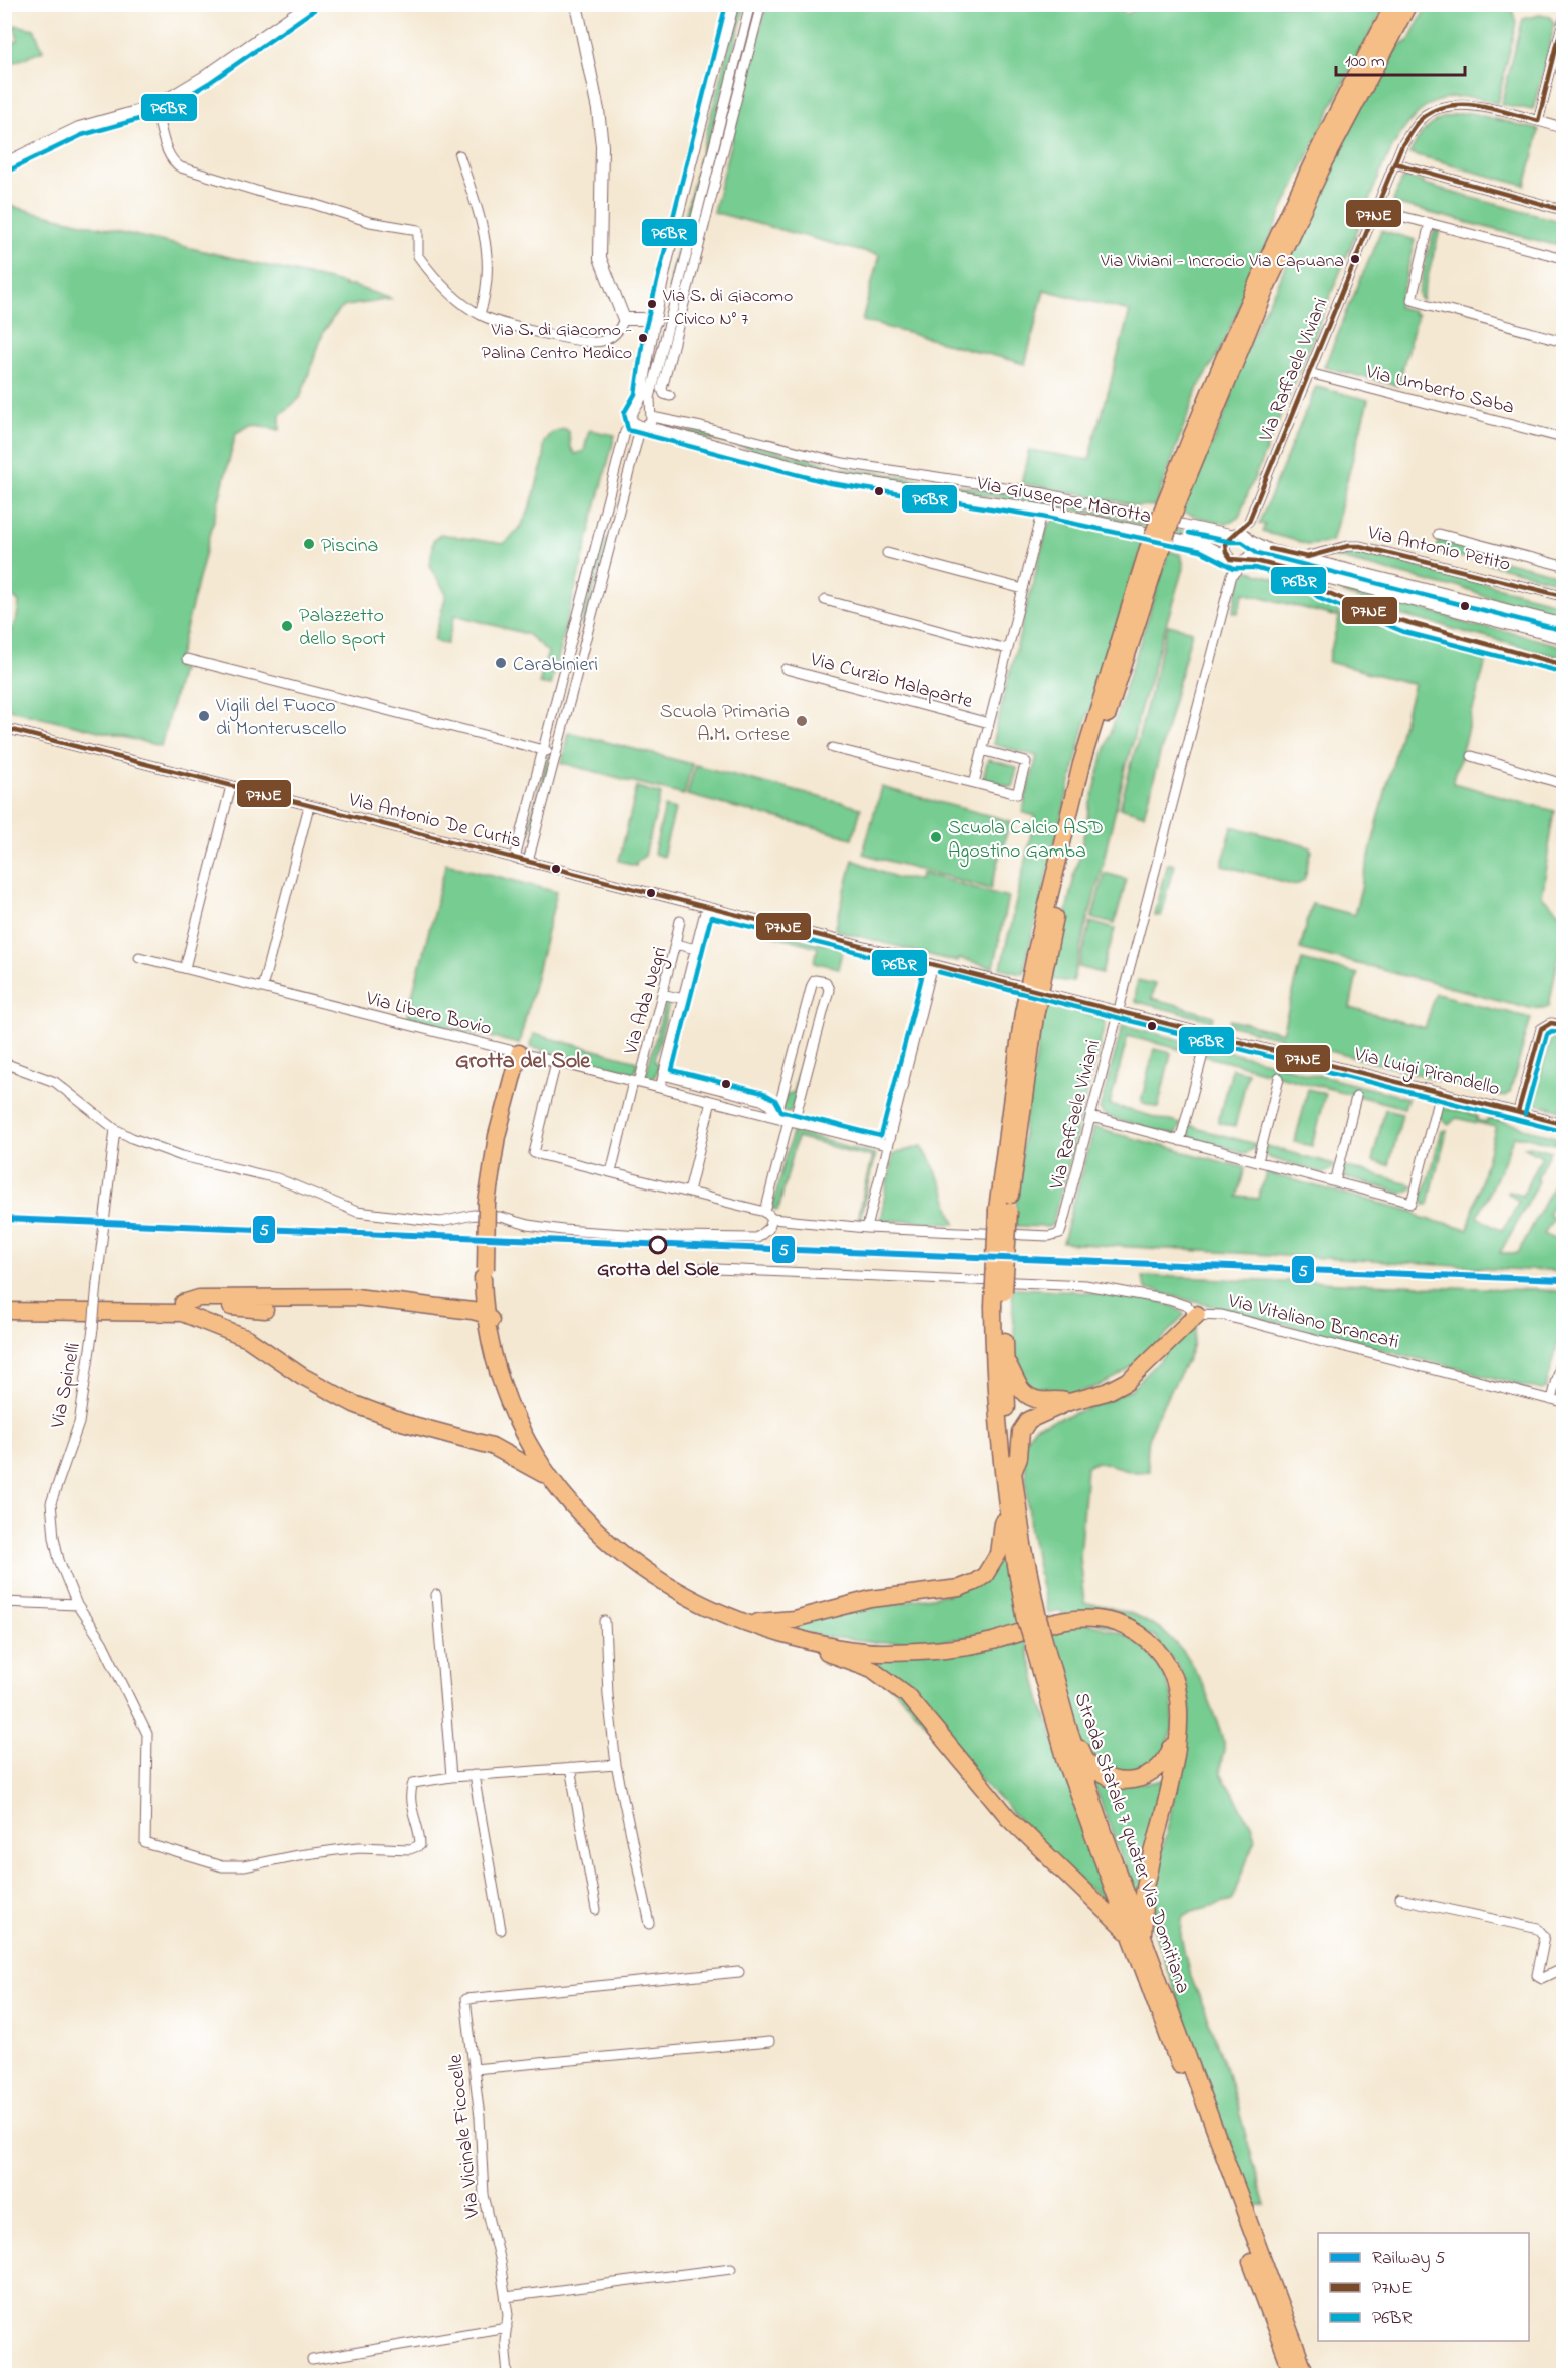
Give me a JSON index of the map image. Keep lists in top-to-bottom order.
{
  "streets": {
    "highway": ["Strada Statale 7 quater Via Domitiana"],
    "street": [
      "Via Raffaele Viviani",
      "Via Umberto Saba",
      "Via Giuseppe Marotta",
      "Via Antonio Petito",
      "Via Curzio Malaparte",
      "Via Antonio De Curtis",
      "Via Ada Negri",
      "Via Libero Bovio",
      "Via Luigi Pirandello",
      "Via Vitaliano Brancati",
      "Via Spinelli",
      "Via Vicinale Ficocelle"
    ]
  },
  "crossings": [
    ["Via Raffaele Viviani", "Via Umberto Saba"],
    ["Via Raffaele Viviani", "Via Giuseppe Marotta"],
    ["Via Raffaele Viviani", "Via Ada Negri"],
    ["Via Raffaele Viviani", "Via Libero Bovio"],
    ["Via Raffaele Viviani", "Via Luigi Pirandello"],
    ["Via Giuseppe Marotta", "Via Antonio Petito"],
    ["Via Giuseppe Marotta", "Via Curzio Malaparte"],
    ["Via Antonio De Curtis", "Via Ada Negri"],
    ["Via Antonio De Curtis", "Via Luigi Pirandello"],
    ["Via Ada Negri", "Via Libero Bovio"]
  ],
  "districts": ["Grotta del Sole"],
  "places": [
    "Via Viviani - Incrocio Via Capuana",
    "Via S. di Giacomo - Civico N° 7",
    "Via S. di Giacomo - Palina Centro Medico",
    "Piscina",
    "Palazzetto dello sport",
    "Carabinieri",
    "Vigili del Fuoco di Monteruscello",
    "Scuola Primaria A.M. Ortese",
    "Scuola Calcio ASD Agostino Gamba",
    "Grotta del Sole"
  ],
  "lines": ["transit line P6BR", "transit line P7NE", "rail line 5"],
  "legend": ["Railway 5", "P7NE", "P6BR"],
  "scale_bar": "100 m"
}
